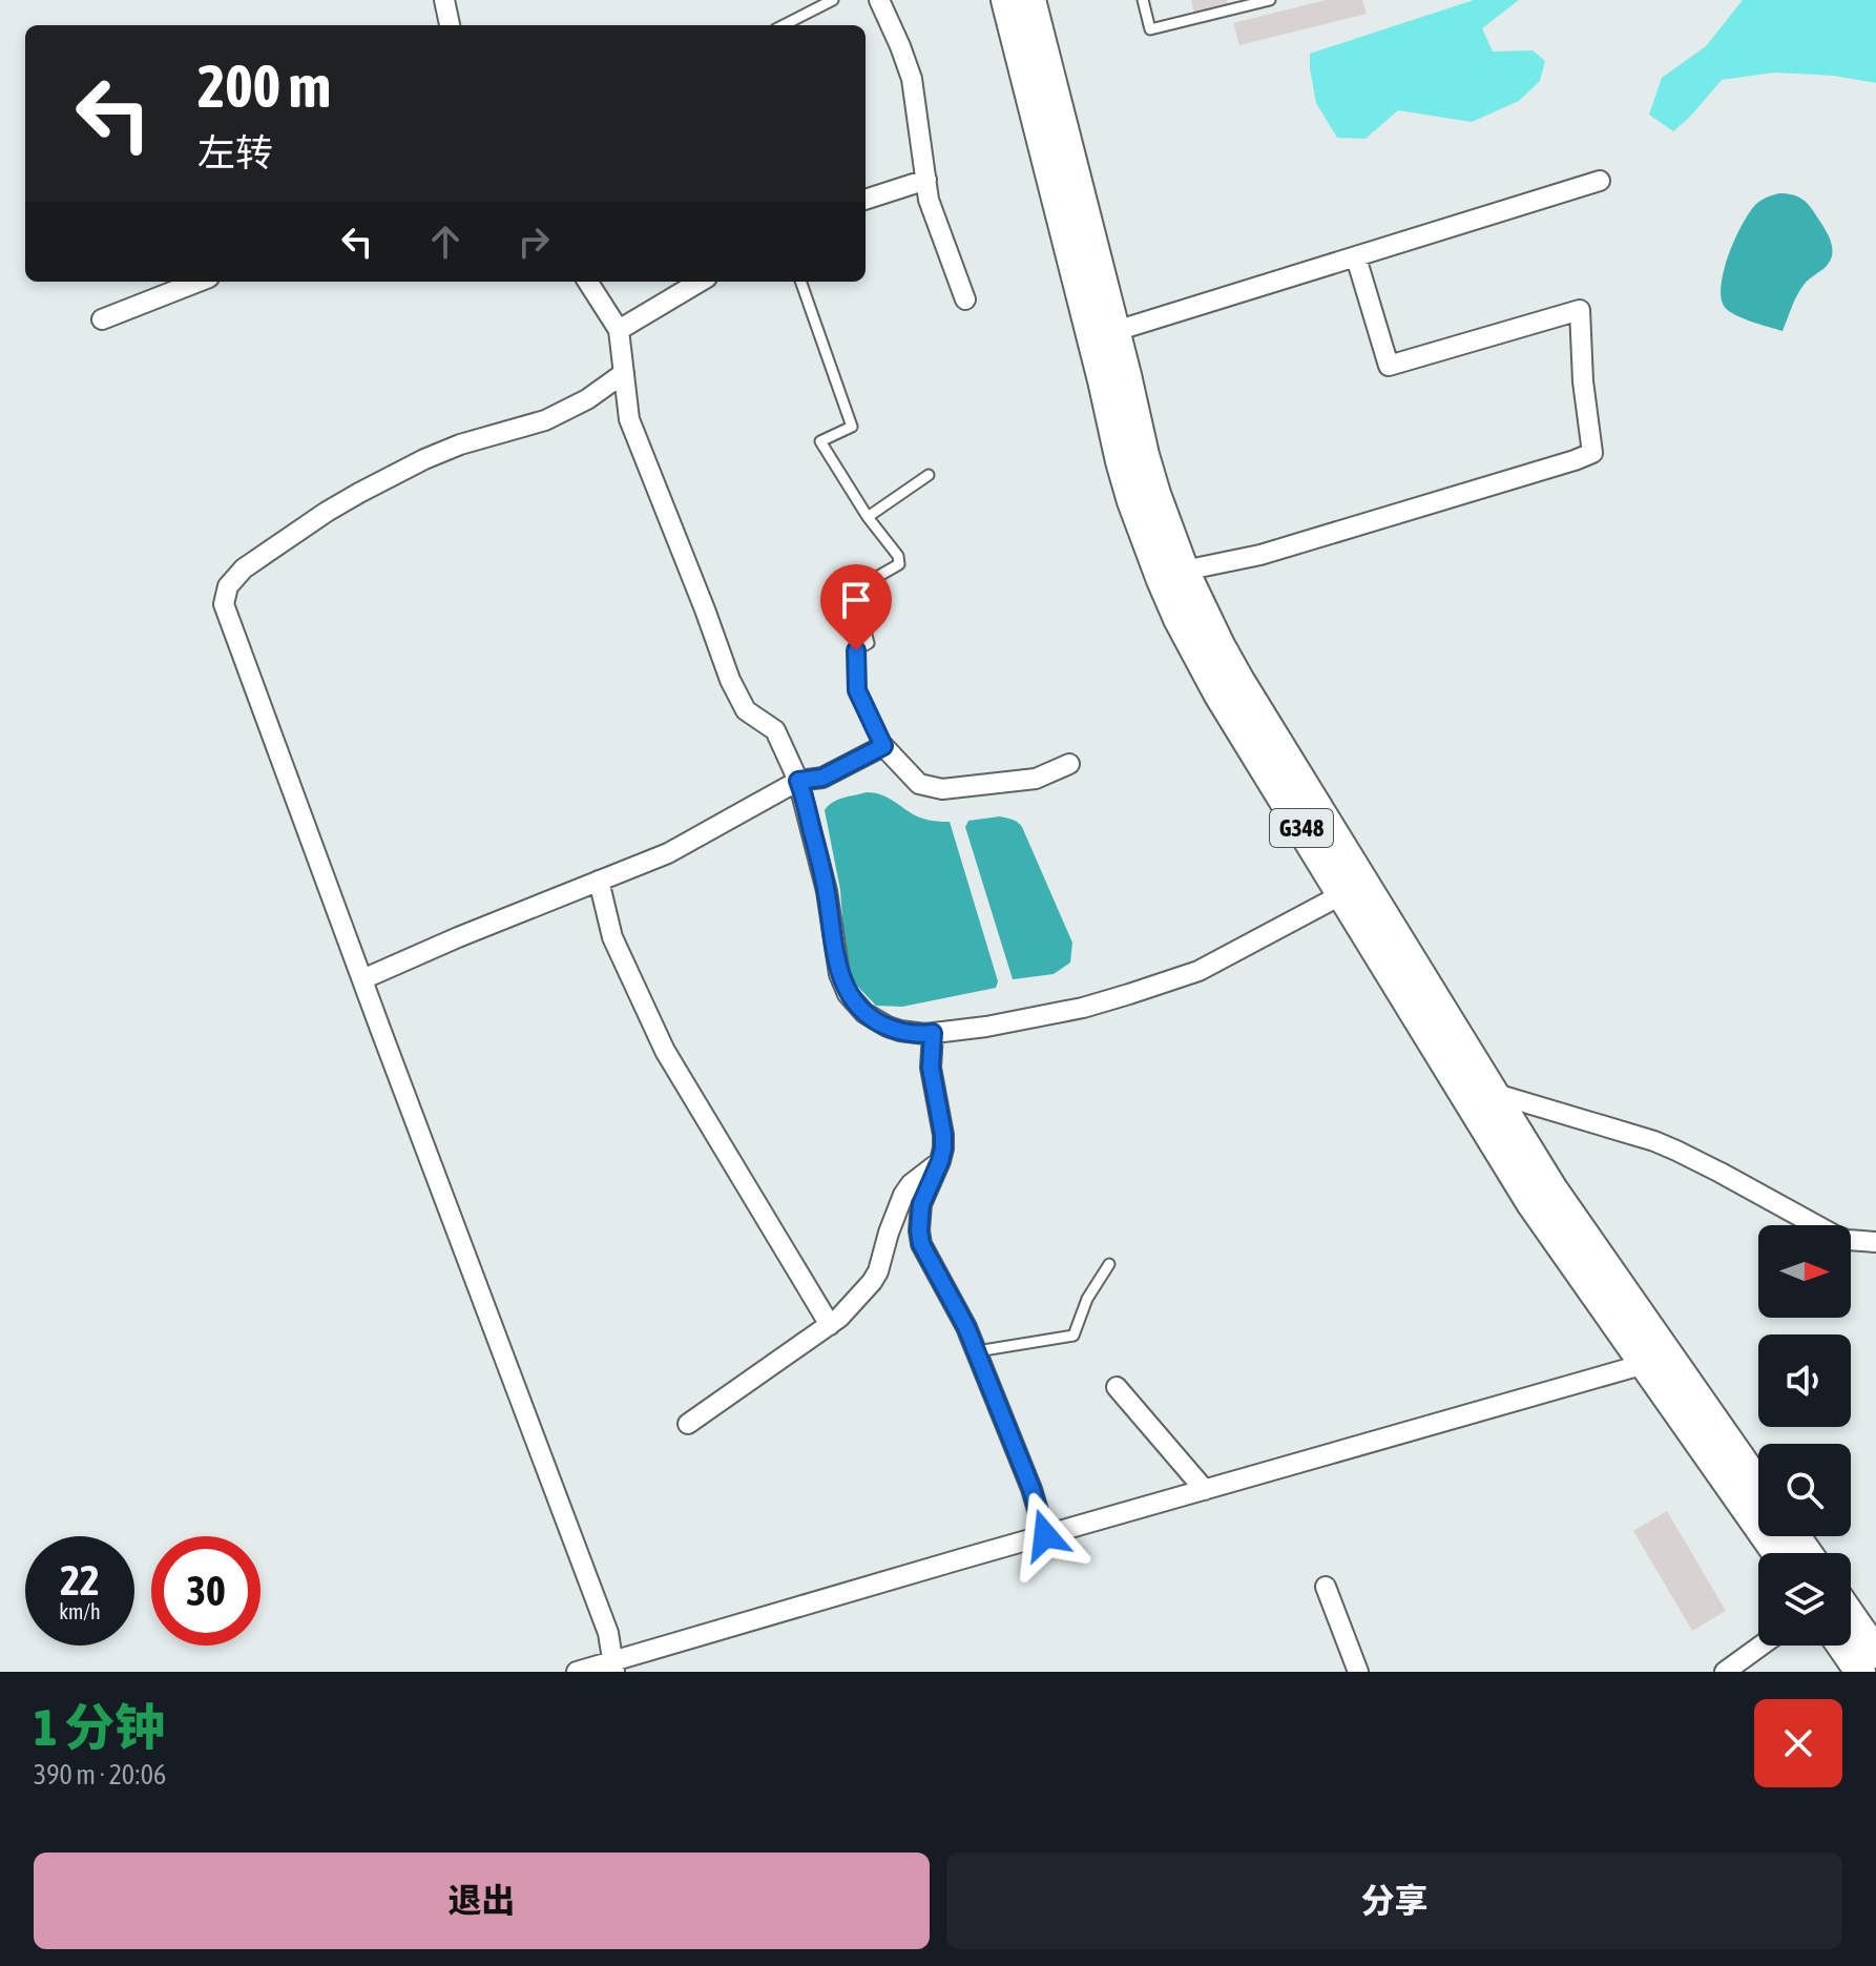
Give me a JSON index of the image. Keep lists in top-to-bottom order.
{
  "streets": {
    "highway": ["G348"]
  },
  "north": "right",
  "page": {
    "turn": ["200 m", "左转"],
    "speed": "22 km/h",
    "limit": "30",
    "heading": ["1 分钟", "390 m · 20:06"],
    "buttons": ["退出", "分享"]
  }
}
